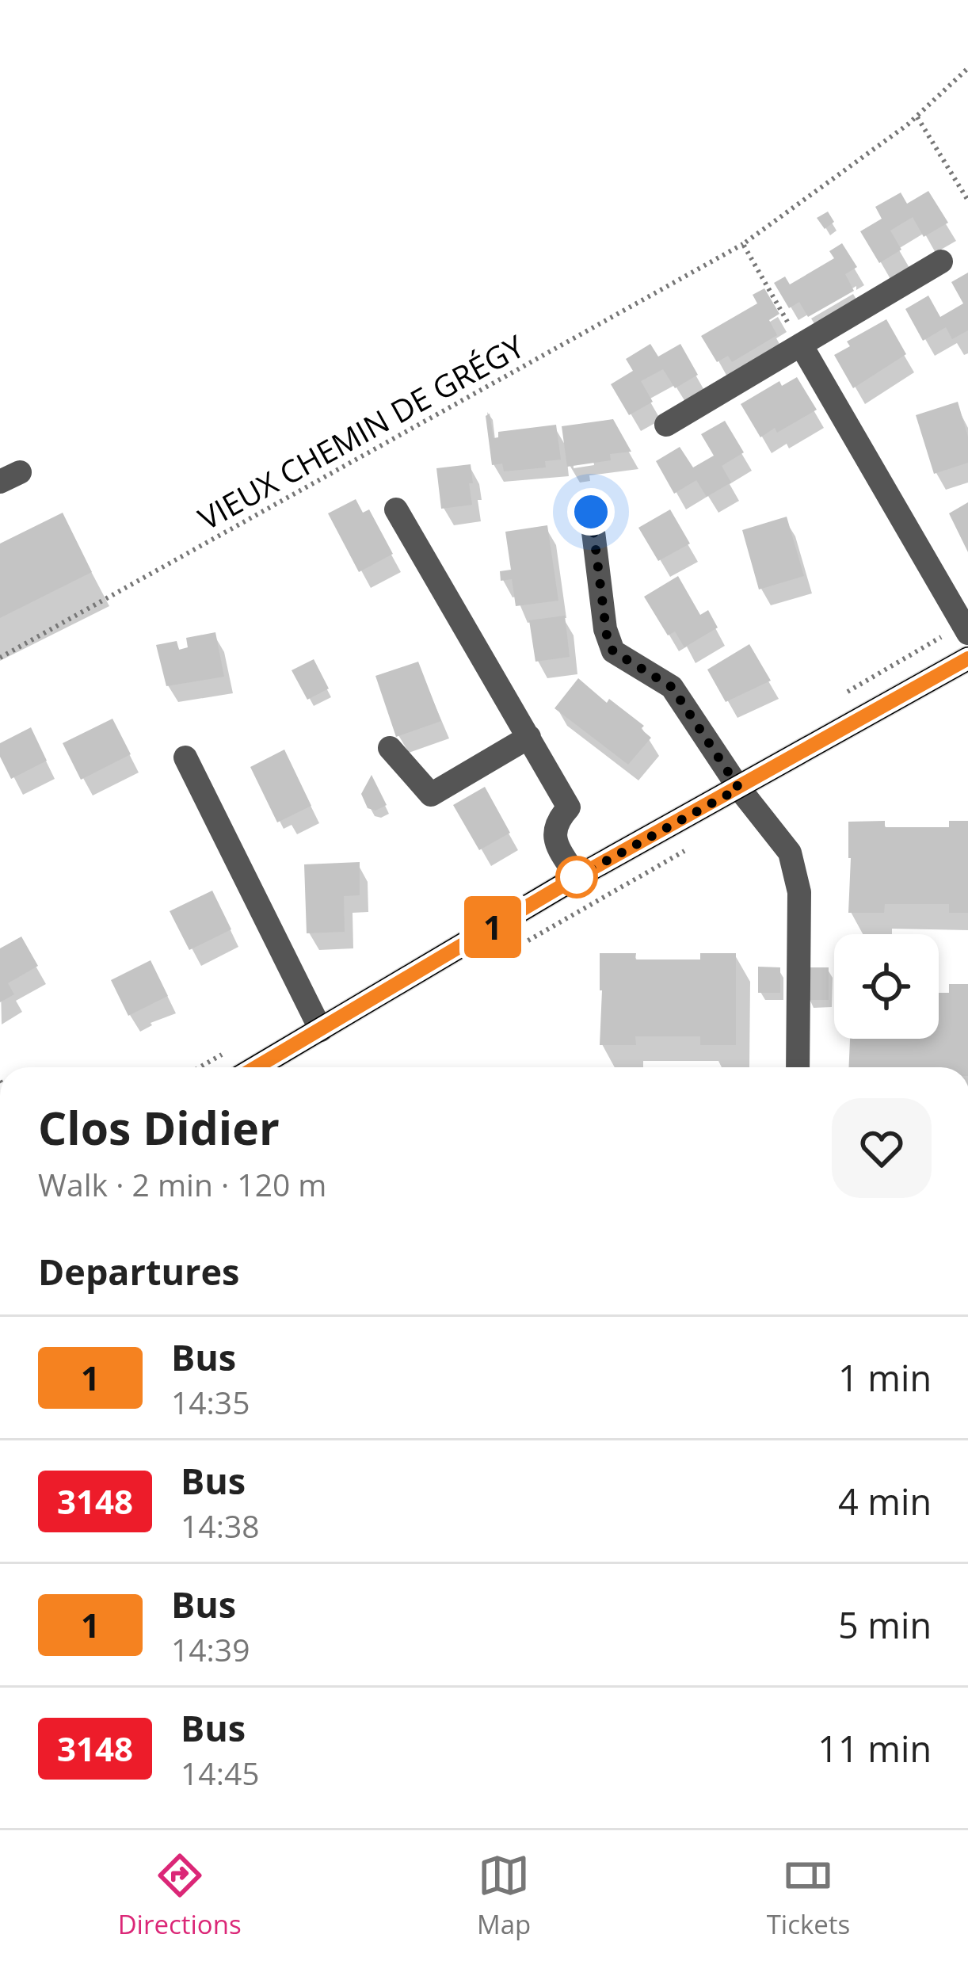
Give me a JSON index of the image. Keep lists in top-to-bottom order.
{
  "streets": {
    "path": ["VIEUX CHEMIN DE GRÉGY"]
  },
  "lines": ["bus line 1"],
  "page": {
    "on_map": "1",
    "heading": [
      ["Clos Didier", "Walk · 2 min · 120 m"],
      "Departures"
    ],
    "list": [
      {
        "mark": "1",
        "name": "Bus",
        "note": "14:35",
        "value": "1 min"
      },
      {
        "mark": "3148",
        "name": "Bus",
        "note": "14:38",
        "value": "4 min"
      },
      {
        "mark": "1",
        "name": "Bus",
        "note": "14:39",
        "value": "5 min"
      },
      {
        "mark": "3148",
        "name": "Bus",
        "note": "14:45",
        "value": "11 min"
      }
    ],
    "tabs": ["Directions", "Map", "Tickets"]
  }
}
